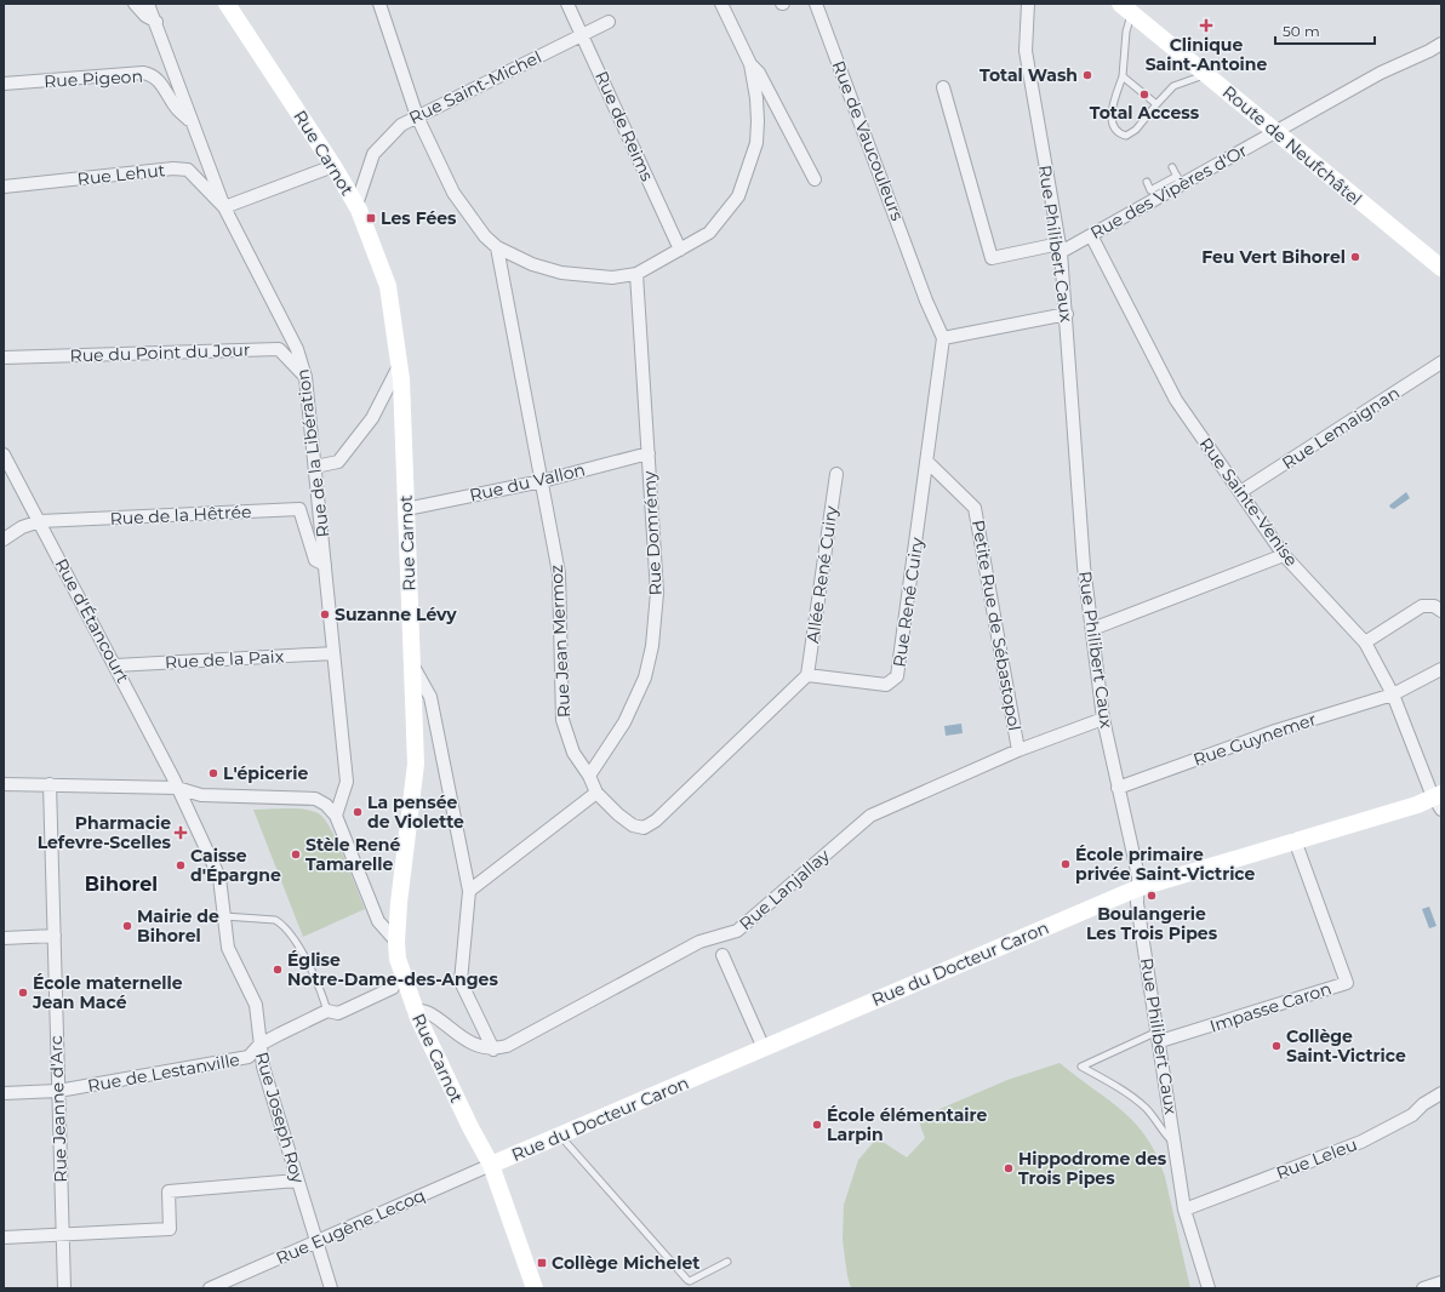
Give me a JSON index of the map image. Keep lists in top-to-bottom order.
{
  "streets": {
    "street": [
      "Rue Pigeon",
      "Rue Saint-Michel",
      "Rue de Reims",
      "Rue de Vaucouleurs",
      "Route de Neufchâtel",
      "Rue Carnot",
      "Rue Lehut",
      "Rue des Vipères d'Or",
      "Rue Philibert Caux",
      "Rue du Point du Jour",
      "Rue Lemaignan",
      "Rue de la Libération",
      "Rue du Vallon",
      "Rue Sainte-Venise",
      "Rue de la Hêtrée",
      "Rue Domrémy",
      "Allée René Cuiry",
      "Rue René Cuiry",
      "Rue d'Étancourt",
      "Petite Rue de Sébastopol",
      "Rue Jean Mermoz",
      "Rue de la Paix",
      "Rue Guynemer",
      "Rue Lanjallay",
      "Rue du Docteur Caron",
      "Impasse Caron",
      "Rue de Lestanville",
      "Rue Jeanne d'Arc",
      "Rue Joseph Roy",
      "Rue Leleu",
      "Rue Eugène Lecoq"
    ]
  },
  "crossings": [
    ["Rue Pigeon", "Rue de la Libération"],
    ["Rue Saint-Michel", "Rue de Reims"],
    ["Rue Saint-Michel", "Rue Carnot"],
    ["Rue de Vaucouleurs", "Rue René Cuiry"],
    ["Route de Neufchâtel", "Rue des Vipères d'Or"],
    ["Rue Carnot", "Rue du Vallon"],
    ["Rue Carnot", "Rue du Docteur Caron"],
    ["Rue Carnot", "Rue Eugène Lecoq"],
    ["Rue Lehut", "Rue de la Libération"],
    ["Rue des Vipères d'Or", "Rue Philibert Caux"],
    ["Rue des Vipères d'Or", "Rue Sainte-Venise"],
    ["Rue Philibert Caux", "Rue Guynemer"],
    ["Rue Philibert Caux", "Rue Lanjallay"],
    ["Rue Philibert Caux", "Rue du Docteur Caron"],
    ["Rue Philibert Caux", "Impasse Caron"],
    ["Rue Philibert Caux", "Rue Leleu"],
    ["Rue du Point du Jour", "Rue de la Libération"],
    ["Rue Lemaignan", "Rue Sainte-Venise"],
    ["Rue de la Libération", "Rue de la Hêtrée"],
    ["Rue de la Libération", "Rue de la Paix"],
    ["Rue du Vallon", "Rue Domrémy"],
    ["Rue du Vallon", "Rue Jean Mermoz"],
    ["Rue Sainte-Venise", "Rue Guynemer"],
    ["Rue Sainte-Venise", "Rue du Docteur Caron"],
    ["Rue de la Hêtrée", "Rue d'Étancourt"],
    ["Rue Domrémy", "Rue Jean Mermoz"],
    ["Allée René Cuiry", "Rue René Cuiry"],
    ["Rue René Cuiry", "Petite Rue de Sébastopol"],
    ["Rue d'Étancourt", "Rue de la Paix"],
    ["Rue d'Étancourt", "Rue Joseph Roy"],
    ["Petite Rue de Sébastopol", "Rue Lanjallay"],
    ["Rue du Docteur Caron", "Impasse Caron"],
    ["Rue du Docteur Caron", "Rue Eugène Lecoq"],
    ["Rue de Lestanville", "Rue Jeanne d'Arc"],
    ["Rue de Lestanville", "Rue Joseph Roy"],
    ["Rue Joseph Roy", "Rue Eugène Lecoq"]
  ],
  "districts": ["Bihorel"],
  "places": {
    "health": ["Clinique Saint-Antoine", "Pharmacie Lefevre-Scelles"],
    "other": [
      "Total Wash",
      "Total Access",
      "Feu Vert Bihorel",
      "Suzanne Lévy",
      "L'épicerie",
      "La pensée de Violette",
      "Stèle René Tamarelle",
      "École primaire privée Saint-Victrice",
      "Caisse d'Épargne",
      "Boulangerie Les Trois Pipes",
      "Mairie de Bihorel",
      "Église Notre-Dame-des-Anges",
      "École maternelle Jean Macé",
      "Collège Saint-Victrice",
      "École élémentaire Larpin",
      "Hippodrome des Trois Pipes"
    ],
    "transit": ["Les Fées", "Collège Michelet"]
  },
  "scale_bar": "50 m"
}
